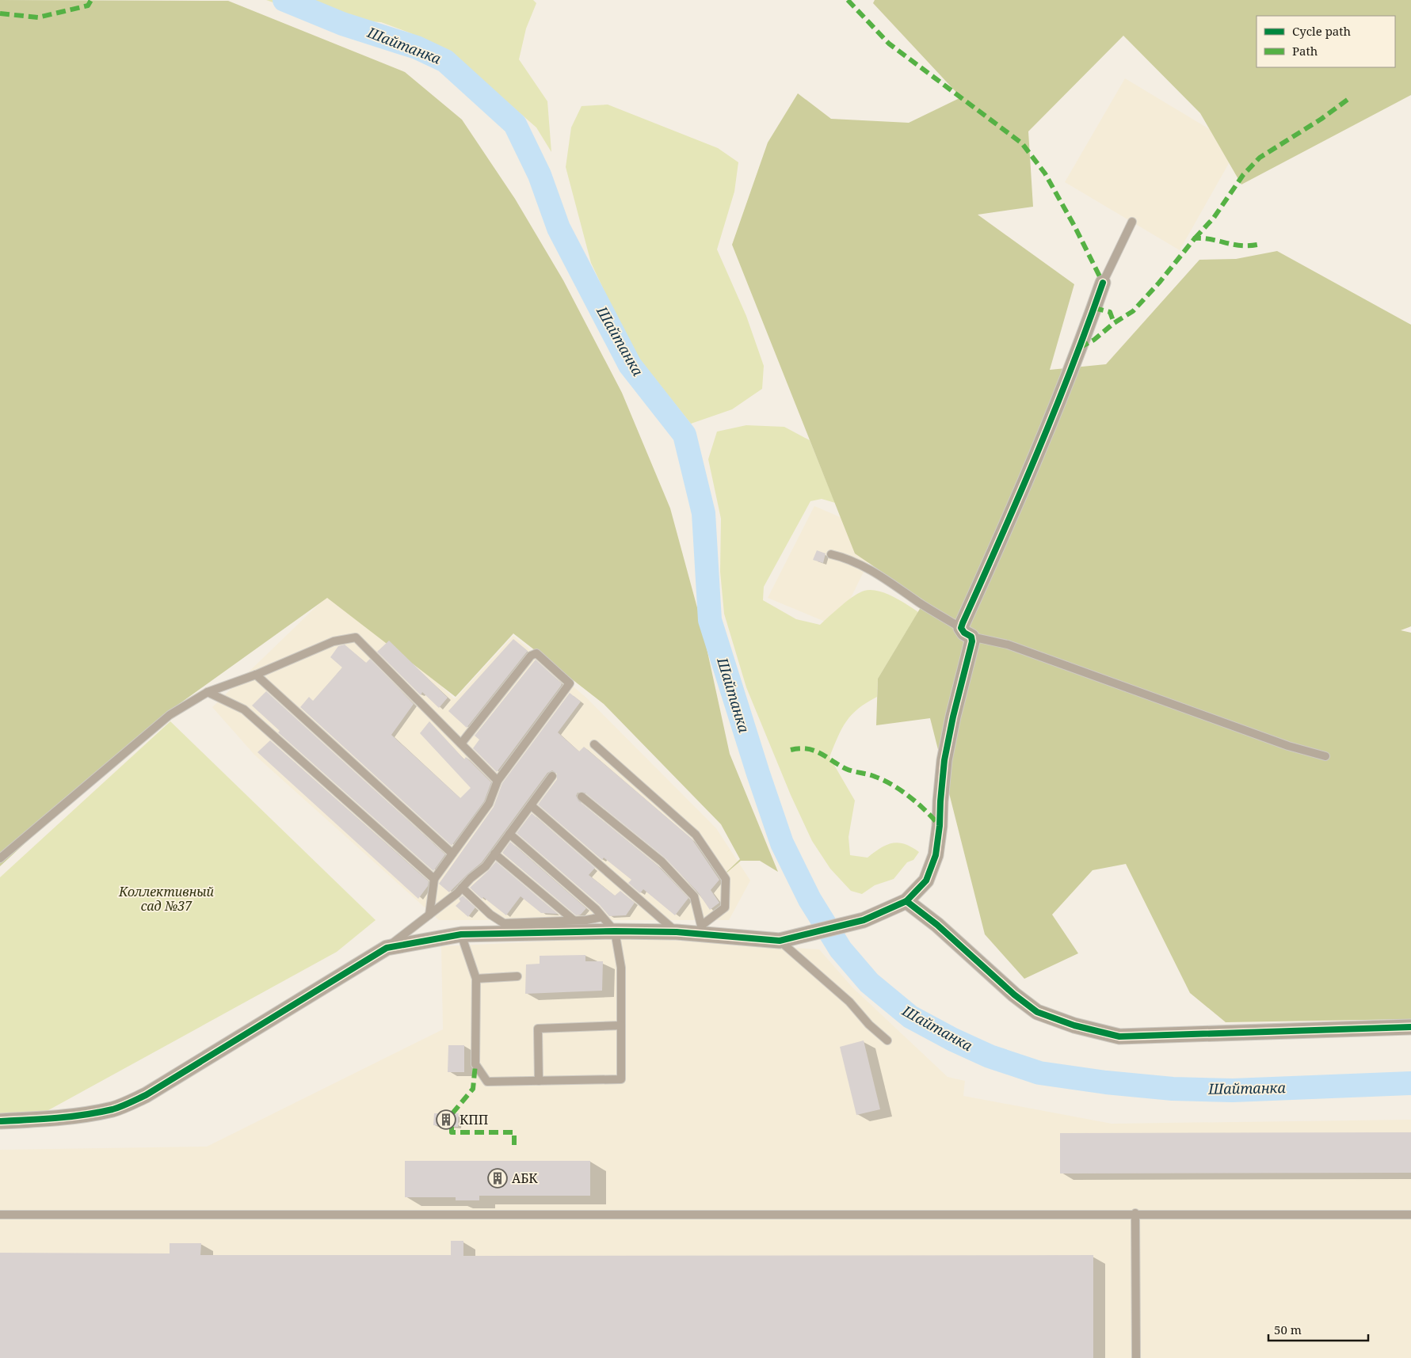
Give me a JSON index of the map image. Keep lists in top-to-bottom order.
{
  "water": ["Шайтанка"],
  "parks": ["Коллективный сад №37"],
  "places": {
    "building": ["КПП", "АБК"]
  },
  "legend": ["Cycle path", "Path"],
  "scale_bar": "50 m"
}
